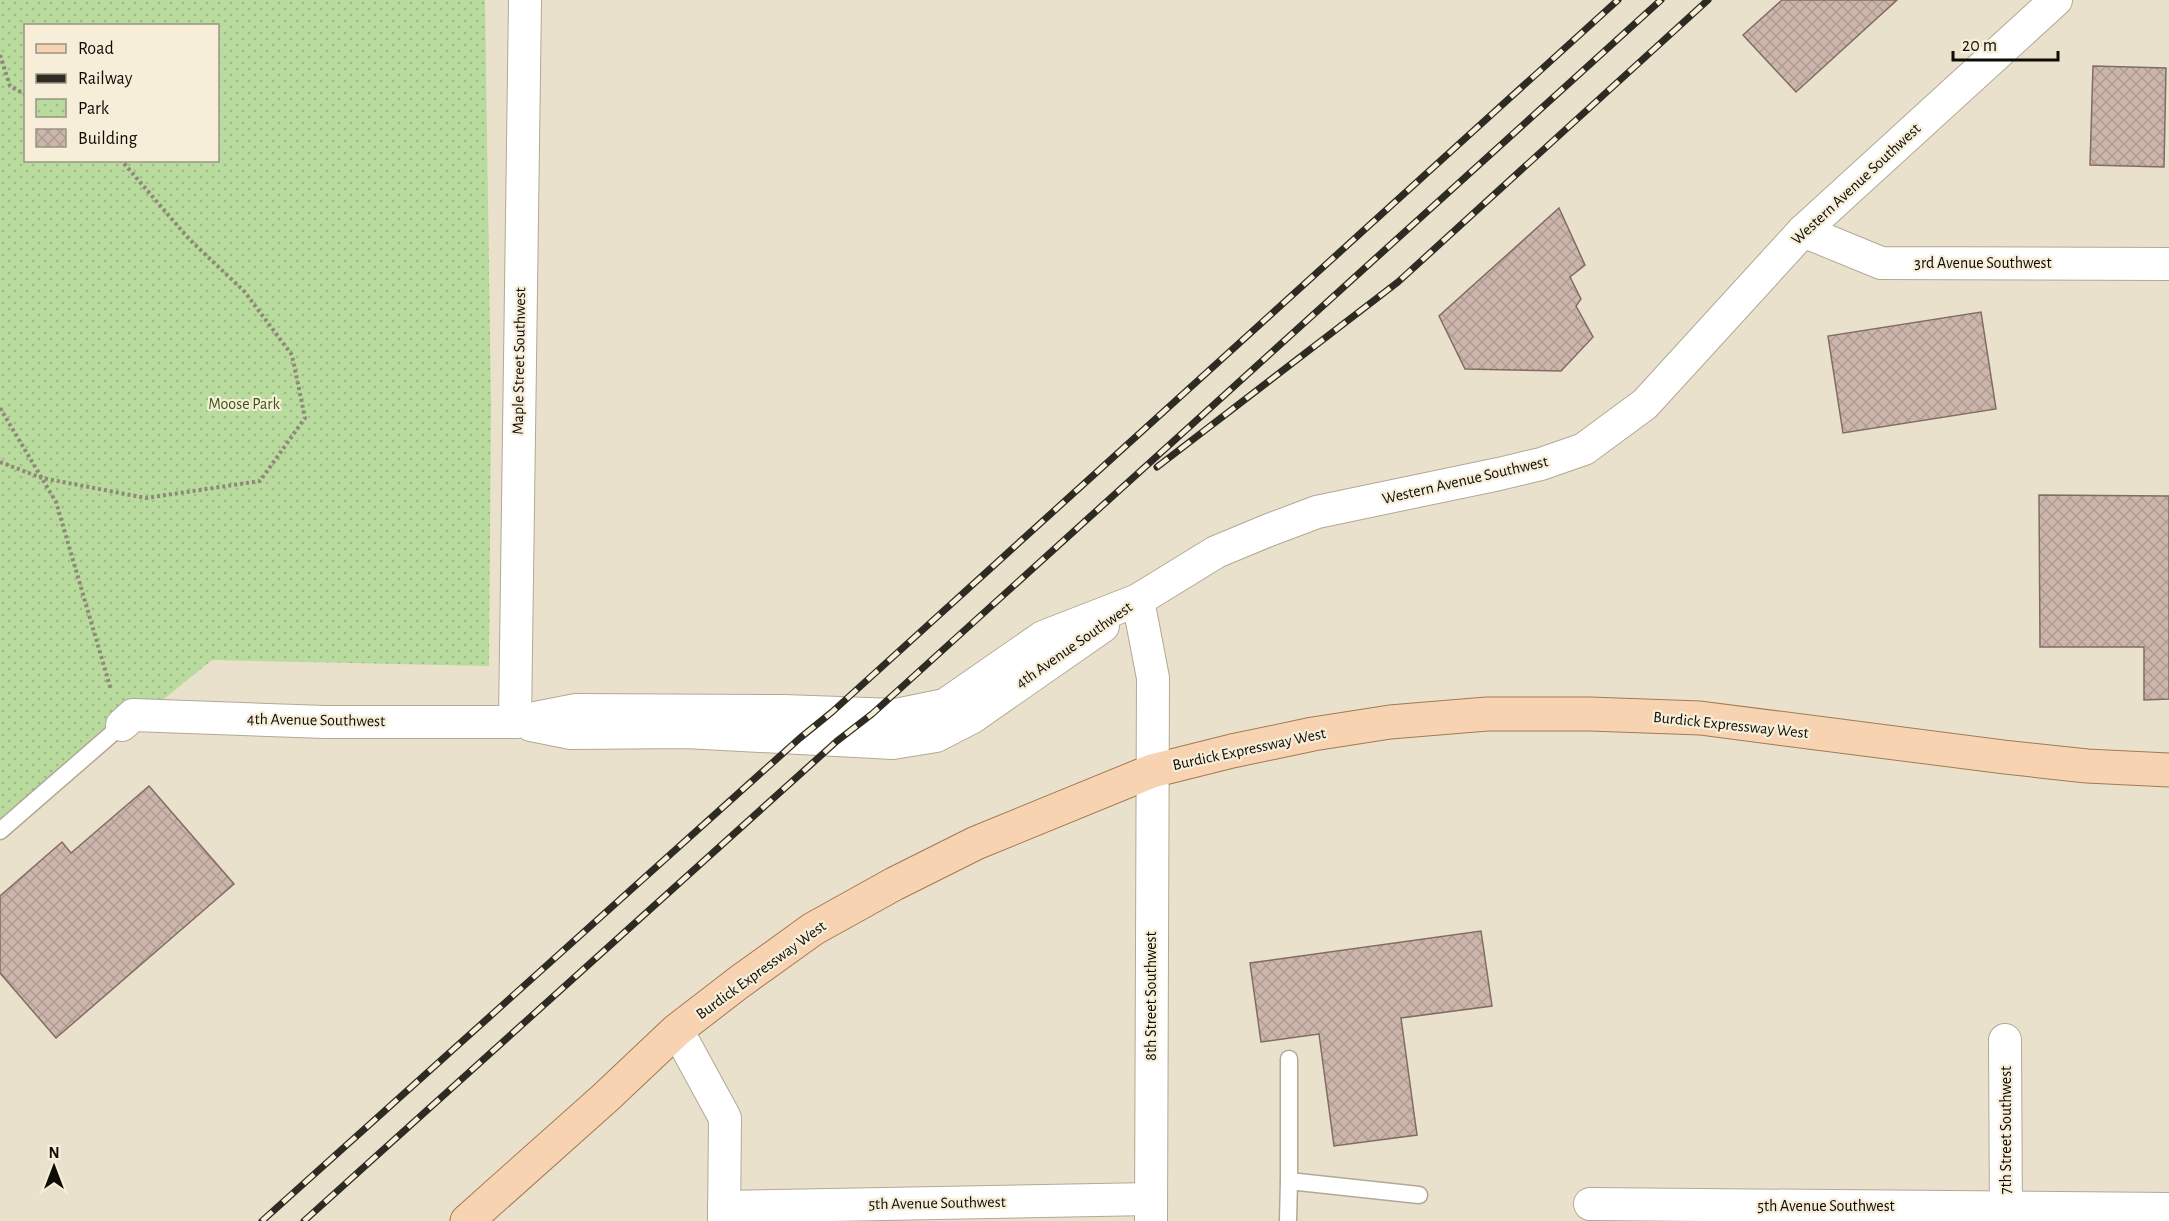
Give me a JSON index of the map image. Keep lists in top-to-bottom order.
{
  "streets": {
    "main road": ["Burdick Expressway West"],
    "street": [
      "Western Avenue Southwest",
      "3rd Avenue Southwest",
      "Maple Street Southwest",
      "4th Avenue Southwest",
      "8th Street Southwest",
      "7th Street Southwest",
      "5th Avenue Southwest"
    ]
  },
  "crossings": [
    ["Western Avenue Southwest", "3rd Avenue Southwest"],
    ["Western Avenue Southwest", "4th Avenue Southwest"],
    ["Maple Street Southwest", "4th Avenue Southwest"],
    ["Burdick Expressway West", "8th Street Southwest"],
    ["8th Street Southwest", "5th Avenue Southwest"],
    ["7th Street Southwest", "5th Avenue Southwest"]
  ],
  "parks": ["Moose Park"],
  "legend": [
    "Road",
    "Railway",
    "Park",
    "Building"
  ],
  "scale_bar": "20 m",
  "north": "top"
}
